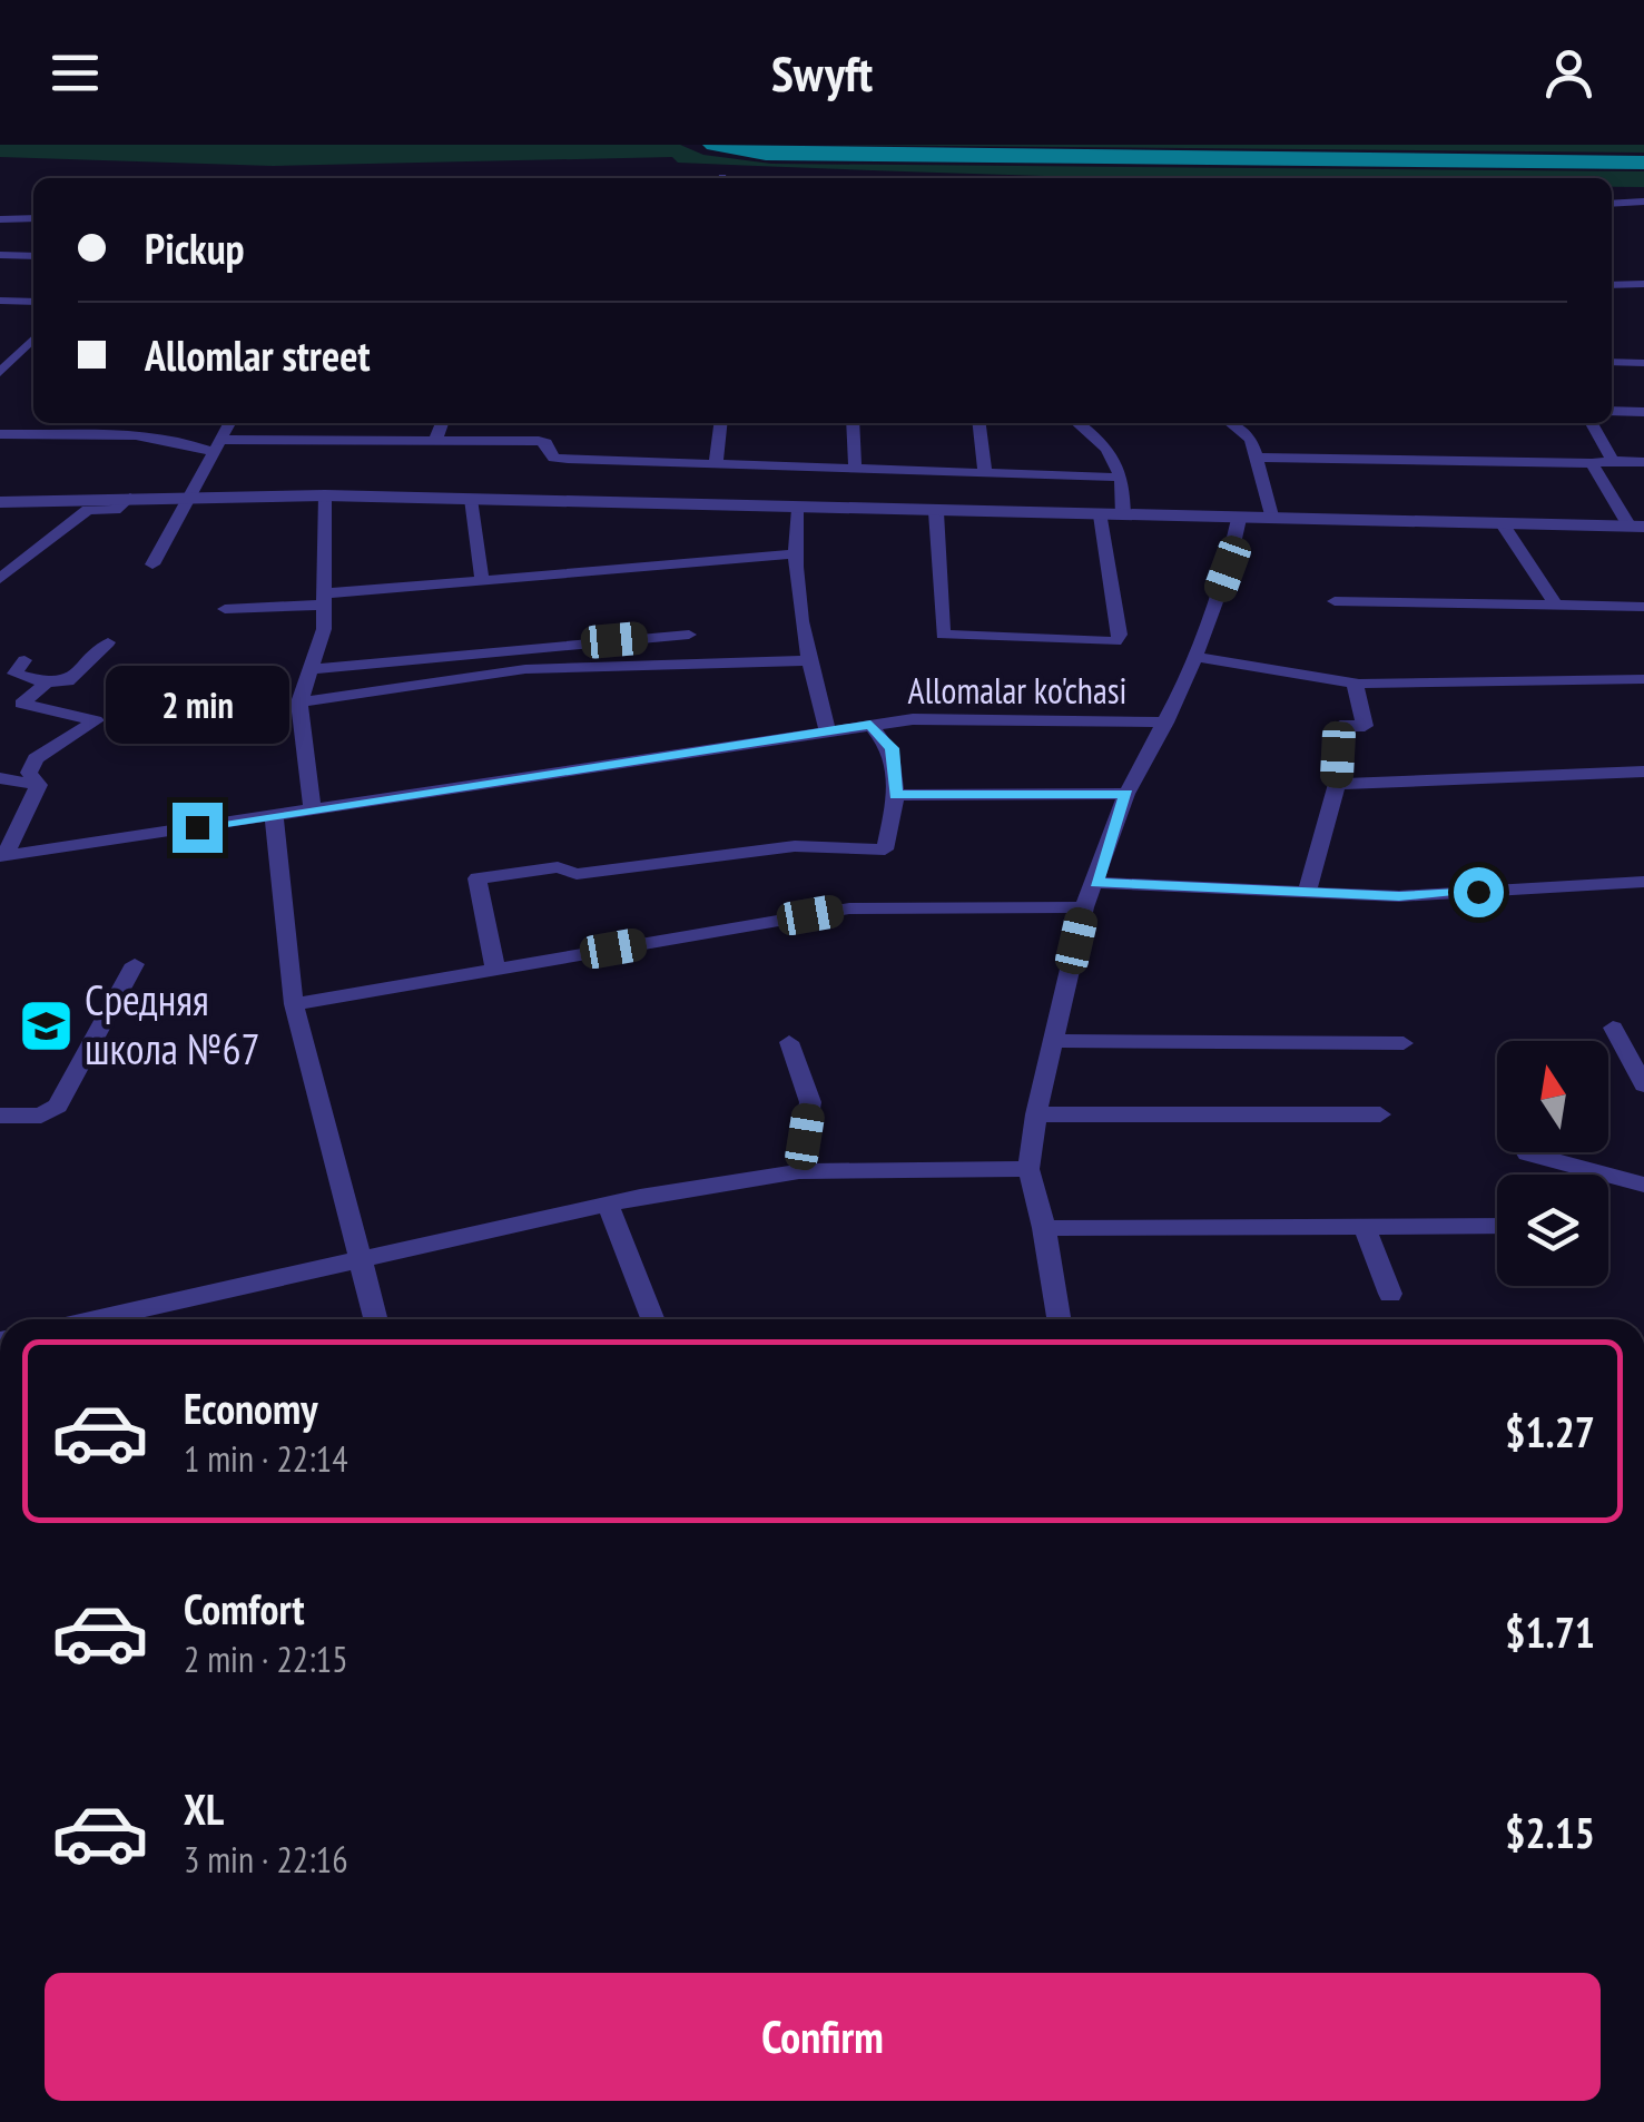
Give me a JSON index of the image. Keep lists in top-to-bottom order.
{
  "streets": {
    "street": ["Allomalar ko'chasi"]
  },
  "places": {
    "school or university": ["Средняя школа №67"]
  },
  "north": "top",
  "page": {
    "header": "Swyft",
    "banner": ["Pickup", "Allomlar street"],
    "bubble": "2 min",
    "list": [
      {
        "name": "Economy",
        "note": "1 min · 22:14",
        "value": "$1.27"
      },
      {
        "name": "Comfort",
        "note": "2 min · 22:15",
        "value": "$1.71"
      },
      {
        "name": "XL",
        "note": "3 min · 22:16",
        "value": "$2.15"
      }
    ],
    "buttons": "Confirm"
  }
}
